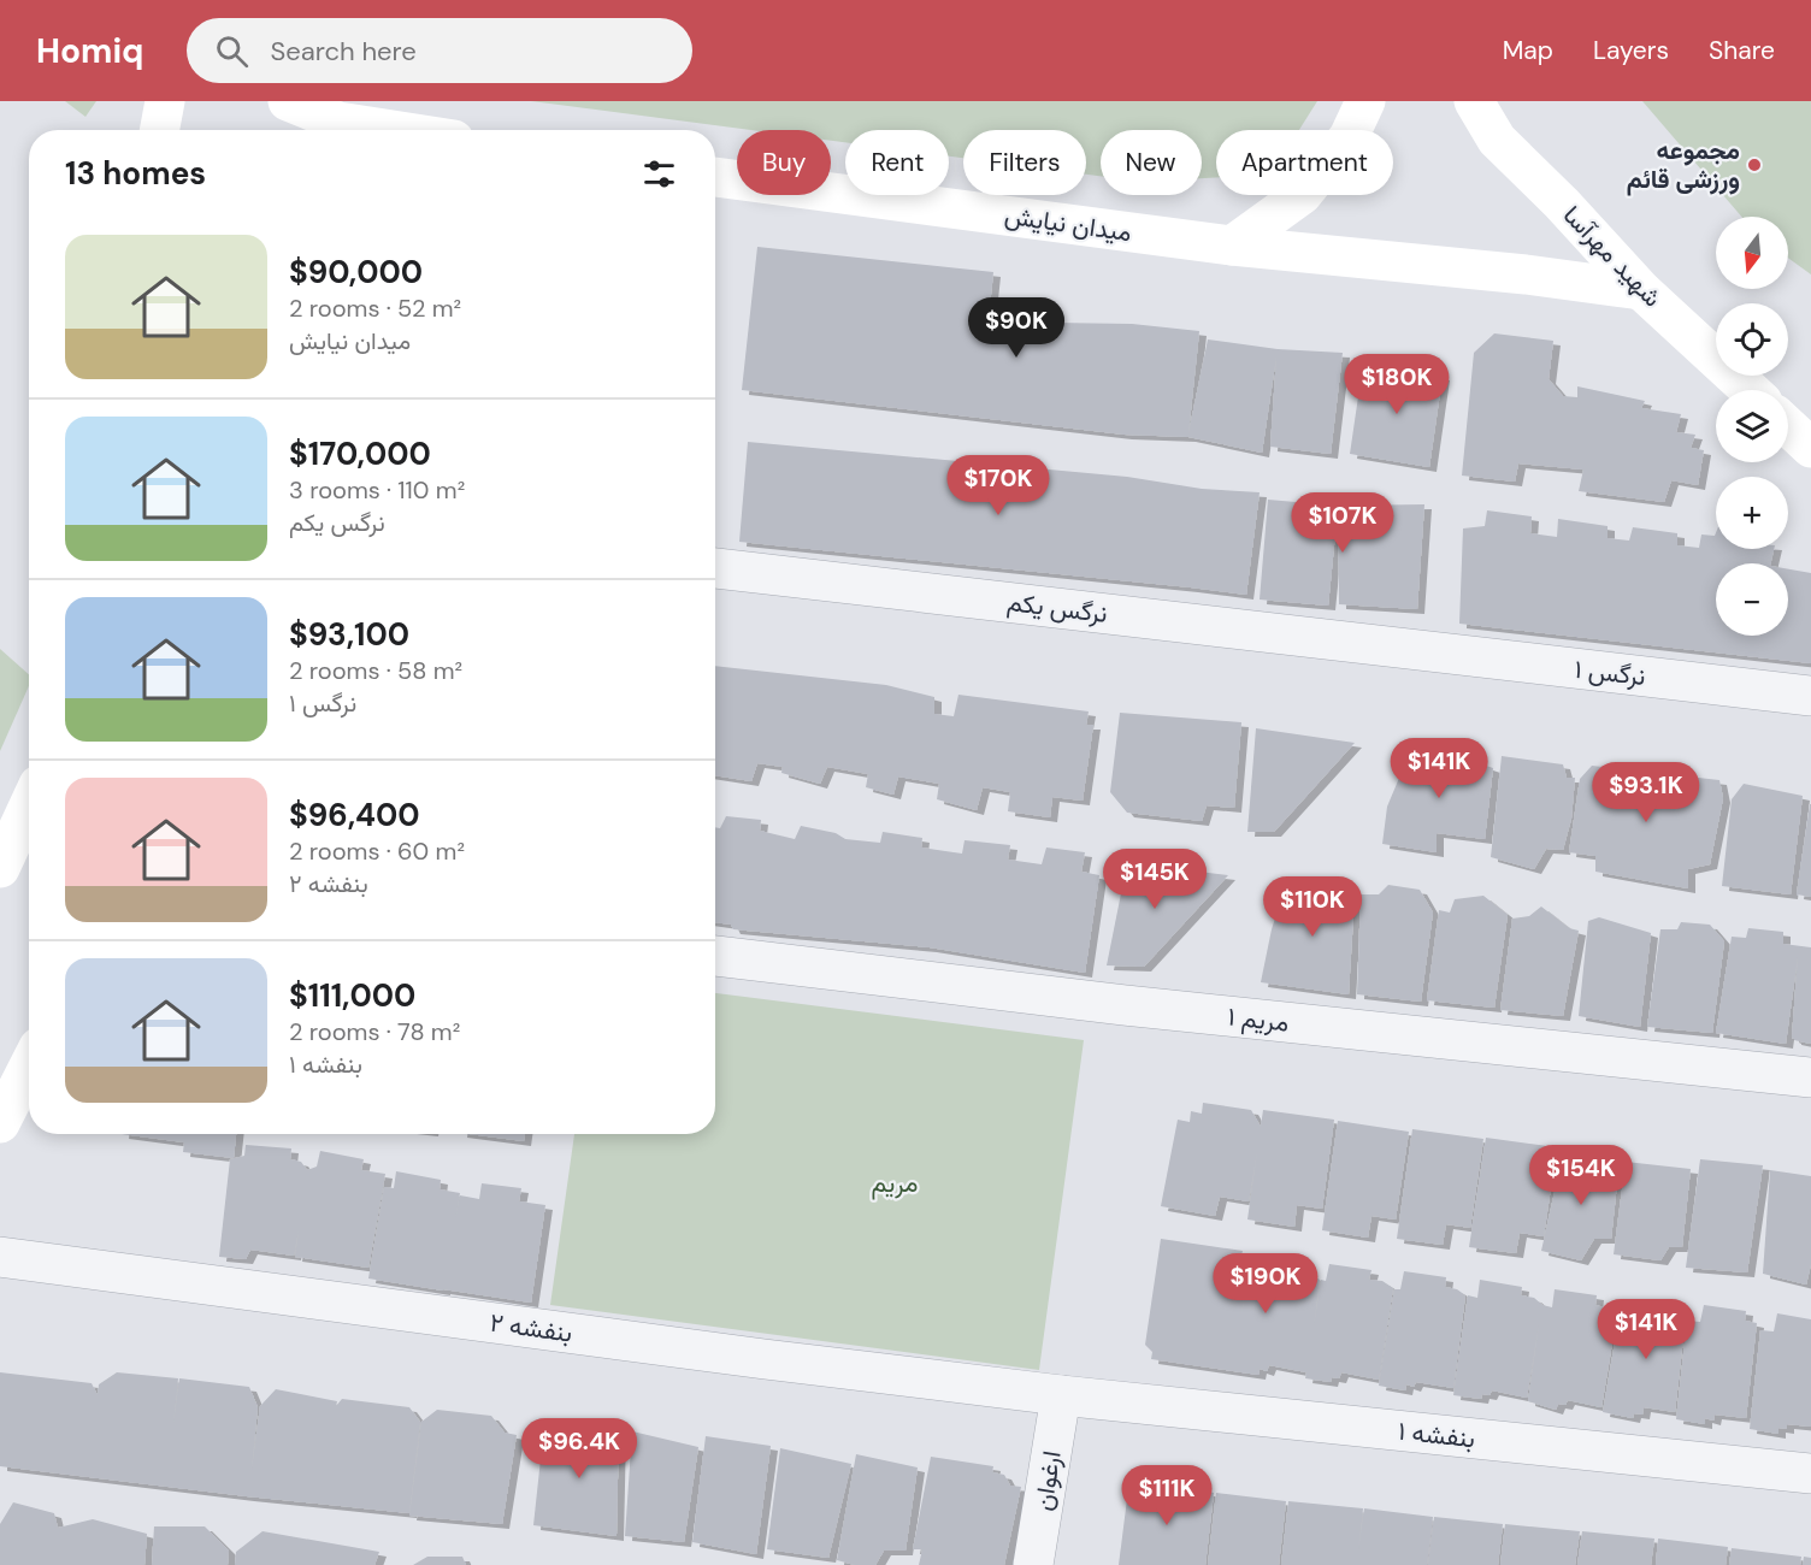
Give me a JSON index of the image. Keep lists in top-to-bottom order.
{
  "streets": {
    "main road": ["میدان نیایش", "شهید مهرآسا"],
    "street": [
      "نرگس یکم",
      "نرگس ۱",
      "مریم ۱",
      "بنفشه ۲",
      "بنفشه ۱",
      "ارغوان"
    ]
  },
  "crossings": [
    ["میدان نیایش", "شهید مهرآسا"],
    ["نرگس یکم", "نرگس ۱"],
    ["بنفشه ۲", "بنفشه ۱"],
    ["بنفشه ۲", "ارغوان"],
    ["بنفشه ۱", "ارغوان"]
  ],
  "parks": ["مریم"],
  "places": ["مجموعه ورزشی قائم"],
  "north": "bottom",
  "page": {
    "header": "Homiq",
    "search": "Search here",
    "nav": ["Map", "Layers", "Share"],
    "chip": [
      "Buy",
      "Rent",
      "Filters",
      "New",
      "Apartment"
    ],
    "heading": "13 homes",
    "map_buttons": ["+", "−"],
    "list": [
      {
        "name": "$90,000",
        "note": "2 rooms · 52 m² · میدان نیایش"
      },
      {
        "name": "$170,000",
        "note": "3 rooms · 110 m² · نرگس یکم"
      },
      {
        "name": "$93,100",
        "note": "2 rooms · 58 m² · نرگس ۱"
      },
      {
        "name": "$96,400",
        "note": "2 rooms · 60 m² · بنفشه ۲"
      },
      {
        "name": "$111,000",
        "note": "2 rooms · 78 m² · بنفشه ۱"
      }
    ],
    "price": [
      "$90K",
      "$180K",
      "$170K",
      "$107K",
      "$141K",
      "$93.1K",
      "$145K",
      "$110K",
      "$154K",
      "$190K",
      "$141K",
      "$96.4K",
      "$111K"
    ]
  }
}
